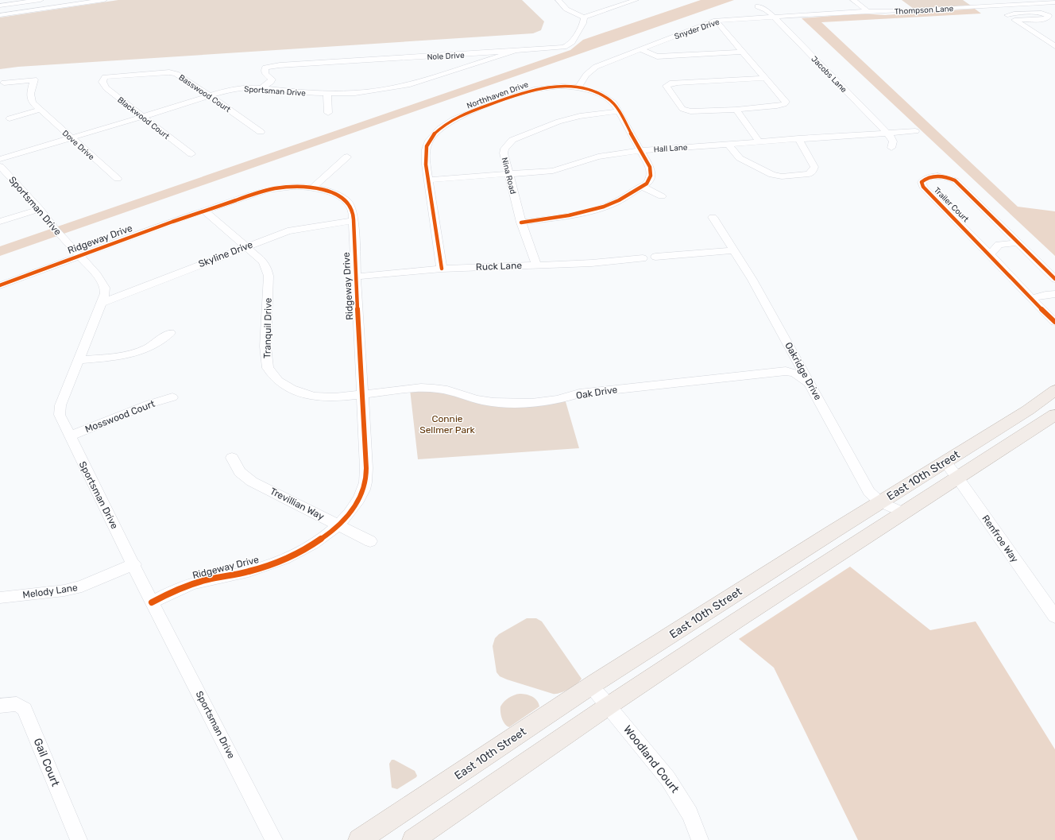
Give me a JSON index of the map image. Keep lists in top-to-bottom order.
{
  "streets": {
    "main road": ["East 10th Street"],
    "street": [
      "Thompson Lane",
      "Snyder Drive",
      "Nole Drive",
      "Jacobs Lane",
      "Sportsman Drive",
      "Basswood Court",
      "Northhaven Drive",
      "Blackwood Court",
      "Dove Drive",
      "Hall Lane",
      "Nina Road",
      "Trailer Court",
      "Ridgeway Drive",
      "Skyline Drive",
      "Ruck Lane",
      "Tranquil Drive",
      "Oakridge Drive",
      "Oak Drive",
      "Mosswood Court",
      "Trevillian Way",
      "Renfroe Way",
      "Melody Lane",
      "Woodland Court",
      "Gail Court"
    ]
  },
  "crossings": [
    ["Thompson Lane", "Snyder Drive"],
    ["Snyder Drive", "Jacobs Lane"],
    ["Snyder Drive", "Northhaven Drive"],
    ["Nole Drive", "Sportsman Drive"],
    ["Jacobs Lane", "Hall Lane"],
    ["Sportsman Drive", "Basswood Court"],
    ["Sportsman Drive", "Blackwood Court"],
    ["Sportsman Drive", "Dove Drive"],
    ["Sportsman Drive", "Ridgeway Drive"],
    ["Sportsman Drive", "Skyline Drive"],
    ["Sportsman Drive", "Mosswood Court"],
    ["Sportsman Drive", "Melody Lane"],
    ["Basswood Court", "Blackwood Court"],
    ["Northhaven Drive", "Hall Lane"],
    ["Northhaven Drive", "Nina Road"],
    ["Northhaven Drive", "Ruck Lane"],
    ["Hall Lane", "Nina Road"],
    ["Nina Road", "Ruck Lane"],
    ["Ridgeway Drive", "Skyline Drive"],
    ["Ridgeway Drive", "Ruck Lane"],
    ["Ridgeway Drive", "Tranquil Drive"],
    ["Ridgeway Drive", "Oak Drive"],
    ["Ridgeway Drive", "Trevillian Way"],
    ["Skyline Drive", "Tranquil Drive"],
    ["Tranquil Drive", "Oak Drive"],
    ["Oakridge Drive", "Oak Drive"],
    ["Oakridge Drive", "East 10th Street"],
    ["East 10th Street", "Renfroe Way"],
    ["East 10th Street", "Woodland Court"]
  ],
  "parks": ["Connie Sellmer Park"]
}
